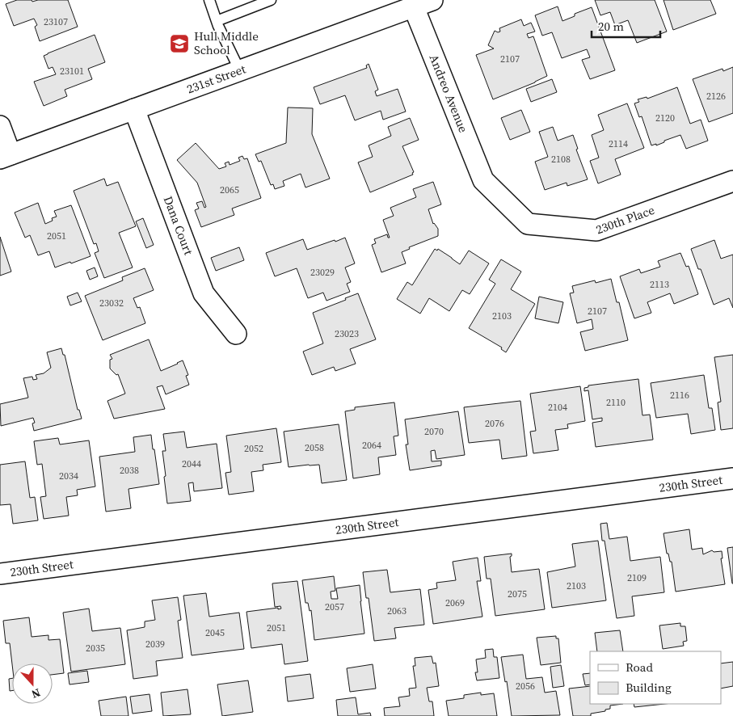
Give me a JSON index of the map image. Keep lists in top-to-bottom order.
{
  "streets": {
    "street": [
      "231st Street",
      "Andreo Avenue",
      "230th Place",
      "Dana Court",
      "230th Street"
    ]
  },
  "crossings": [
    ["231st Street", "Andreo Avenue"],
    ["231st Street", "Dana Court"],
    ["Andreo Avenue", "230th Place"]
  ],
  "places": {
    "school or university": ["Hull Middle School"]
  },
  "house_numbers": [
    "23107",
    "2107",
    "23101",
    "2126",
    "2120",
    "2114",
    "2108",
    "2065",
    "2051",
    "23029",
    "2113",
    "23032",
    "2107",
    "2103",
    "23023",
    "2116",
    "2110",
    "2104",
    "2076",
    "2070",
    "2064",
    "2058",
    "2052",
    "2044",
    "2038",
    "2034",
    "2109",
    "2103",
    "2075",
    "2069",
    "2057",
    "2063",
    "2051",
    "2045",
    "2039",
    "2035",
    "2056"
  ],
  "legend": ["Road", "Building"],
  "scale_bar": "20 m",
  "north": "bottom"
}
